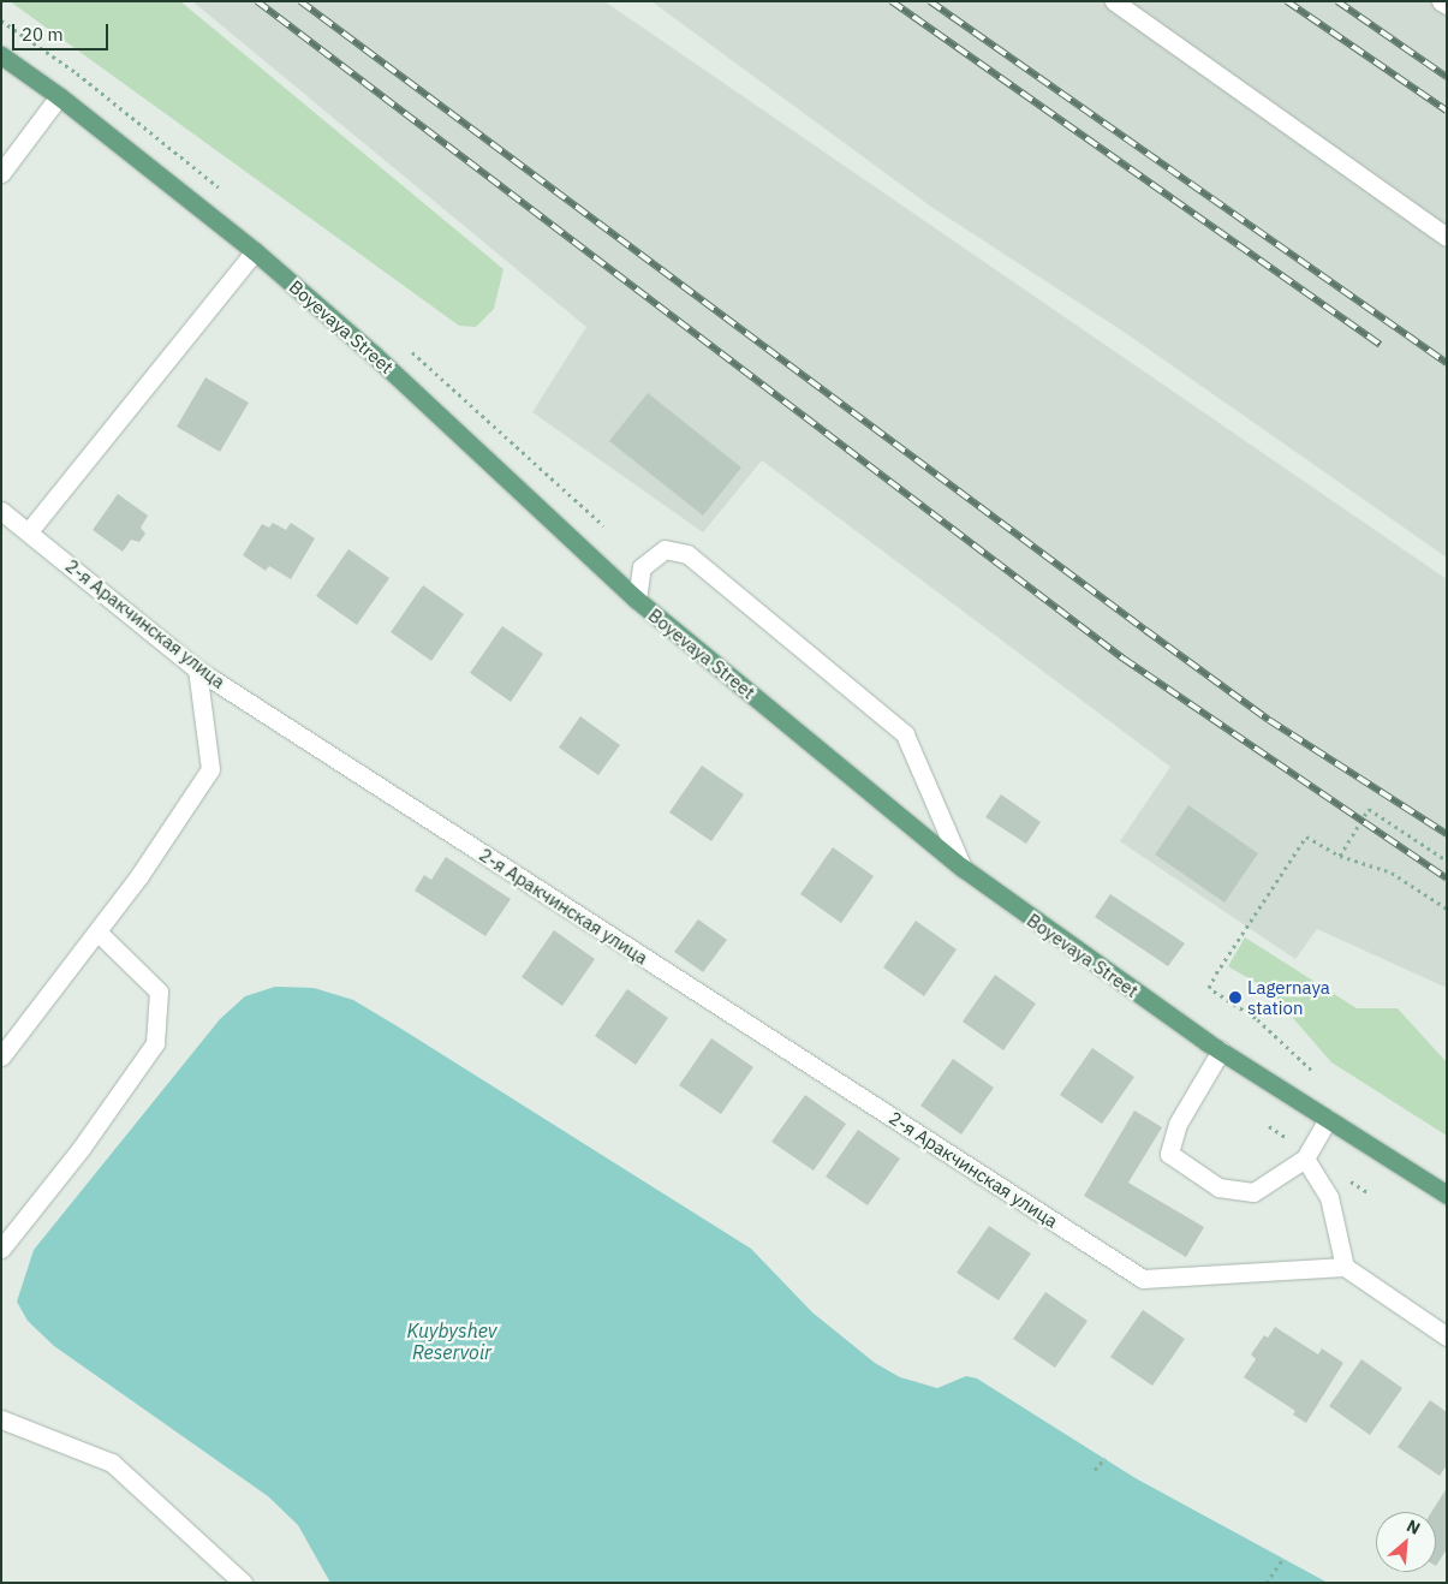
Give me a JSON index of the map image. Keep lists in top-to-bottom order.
{
  "streets": {
    "main road": ["Boyevaya Street"],
    "street": ["2-я Аракчинская улица"]
  },
  "water": ["Kuybyshev Reservoir"],
  "places": ["Lagernaya station"],
  "scale_bar": "20 m",
  "north": "top right"
}
